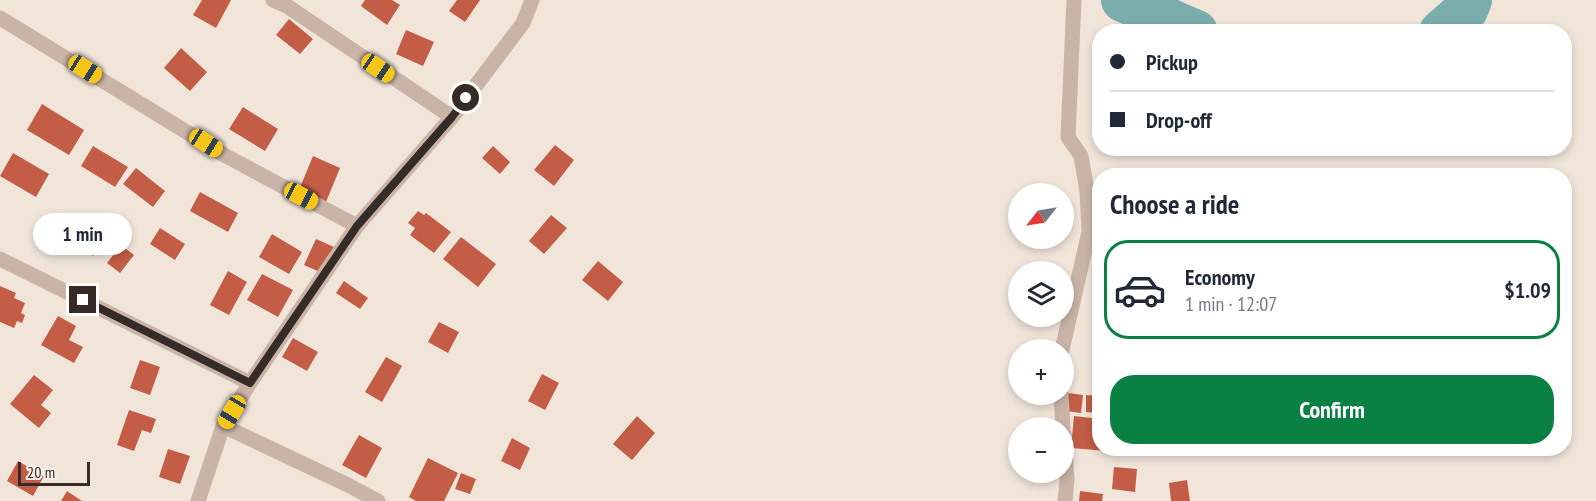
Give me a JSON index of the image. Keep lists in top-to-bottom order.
{
  "scale_bar": "20 m",
  "north": "bottom left",
  "page": {
    "banner": ["Pickup", "Drop-off"],
    "heading": "Choose a ride",
    "map_buttons": ["+", "−"],
    "bubble": "1 min",
    "list": [
      {
        "name": "Economy",
        "note": "1 min · 12:07",
        "value": "$1.09"
      }
    ],
    "buttons": "Confirm",
    "scale": "20 m"
  }
}
